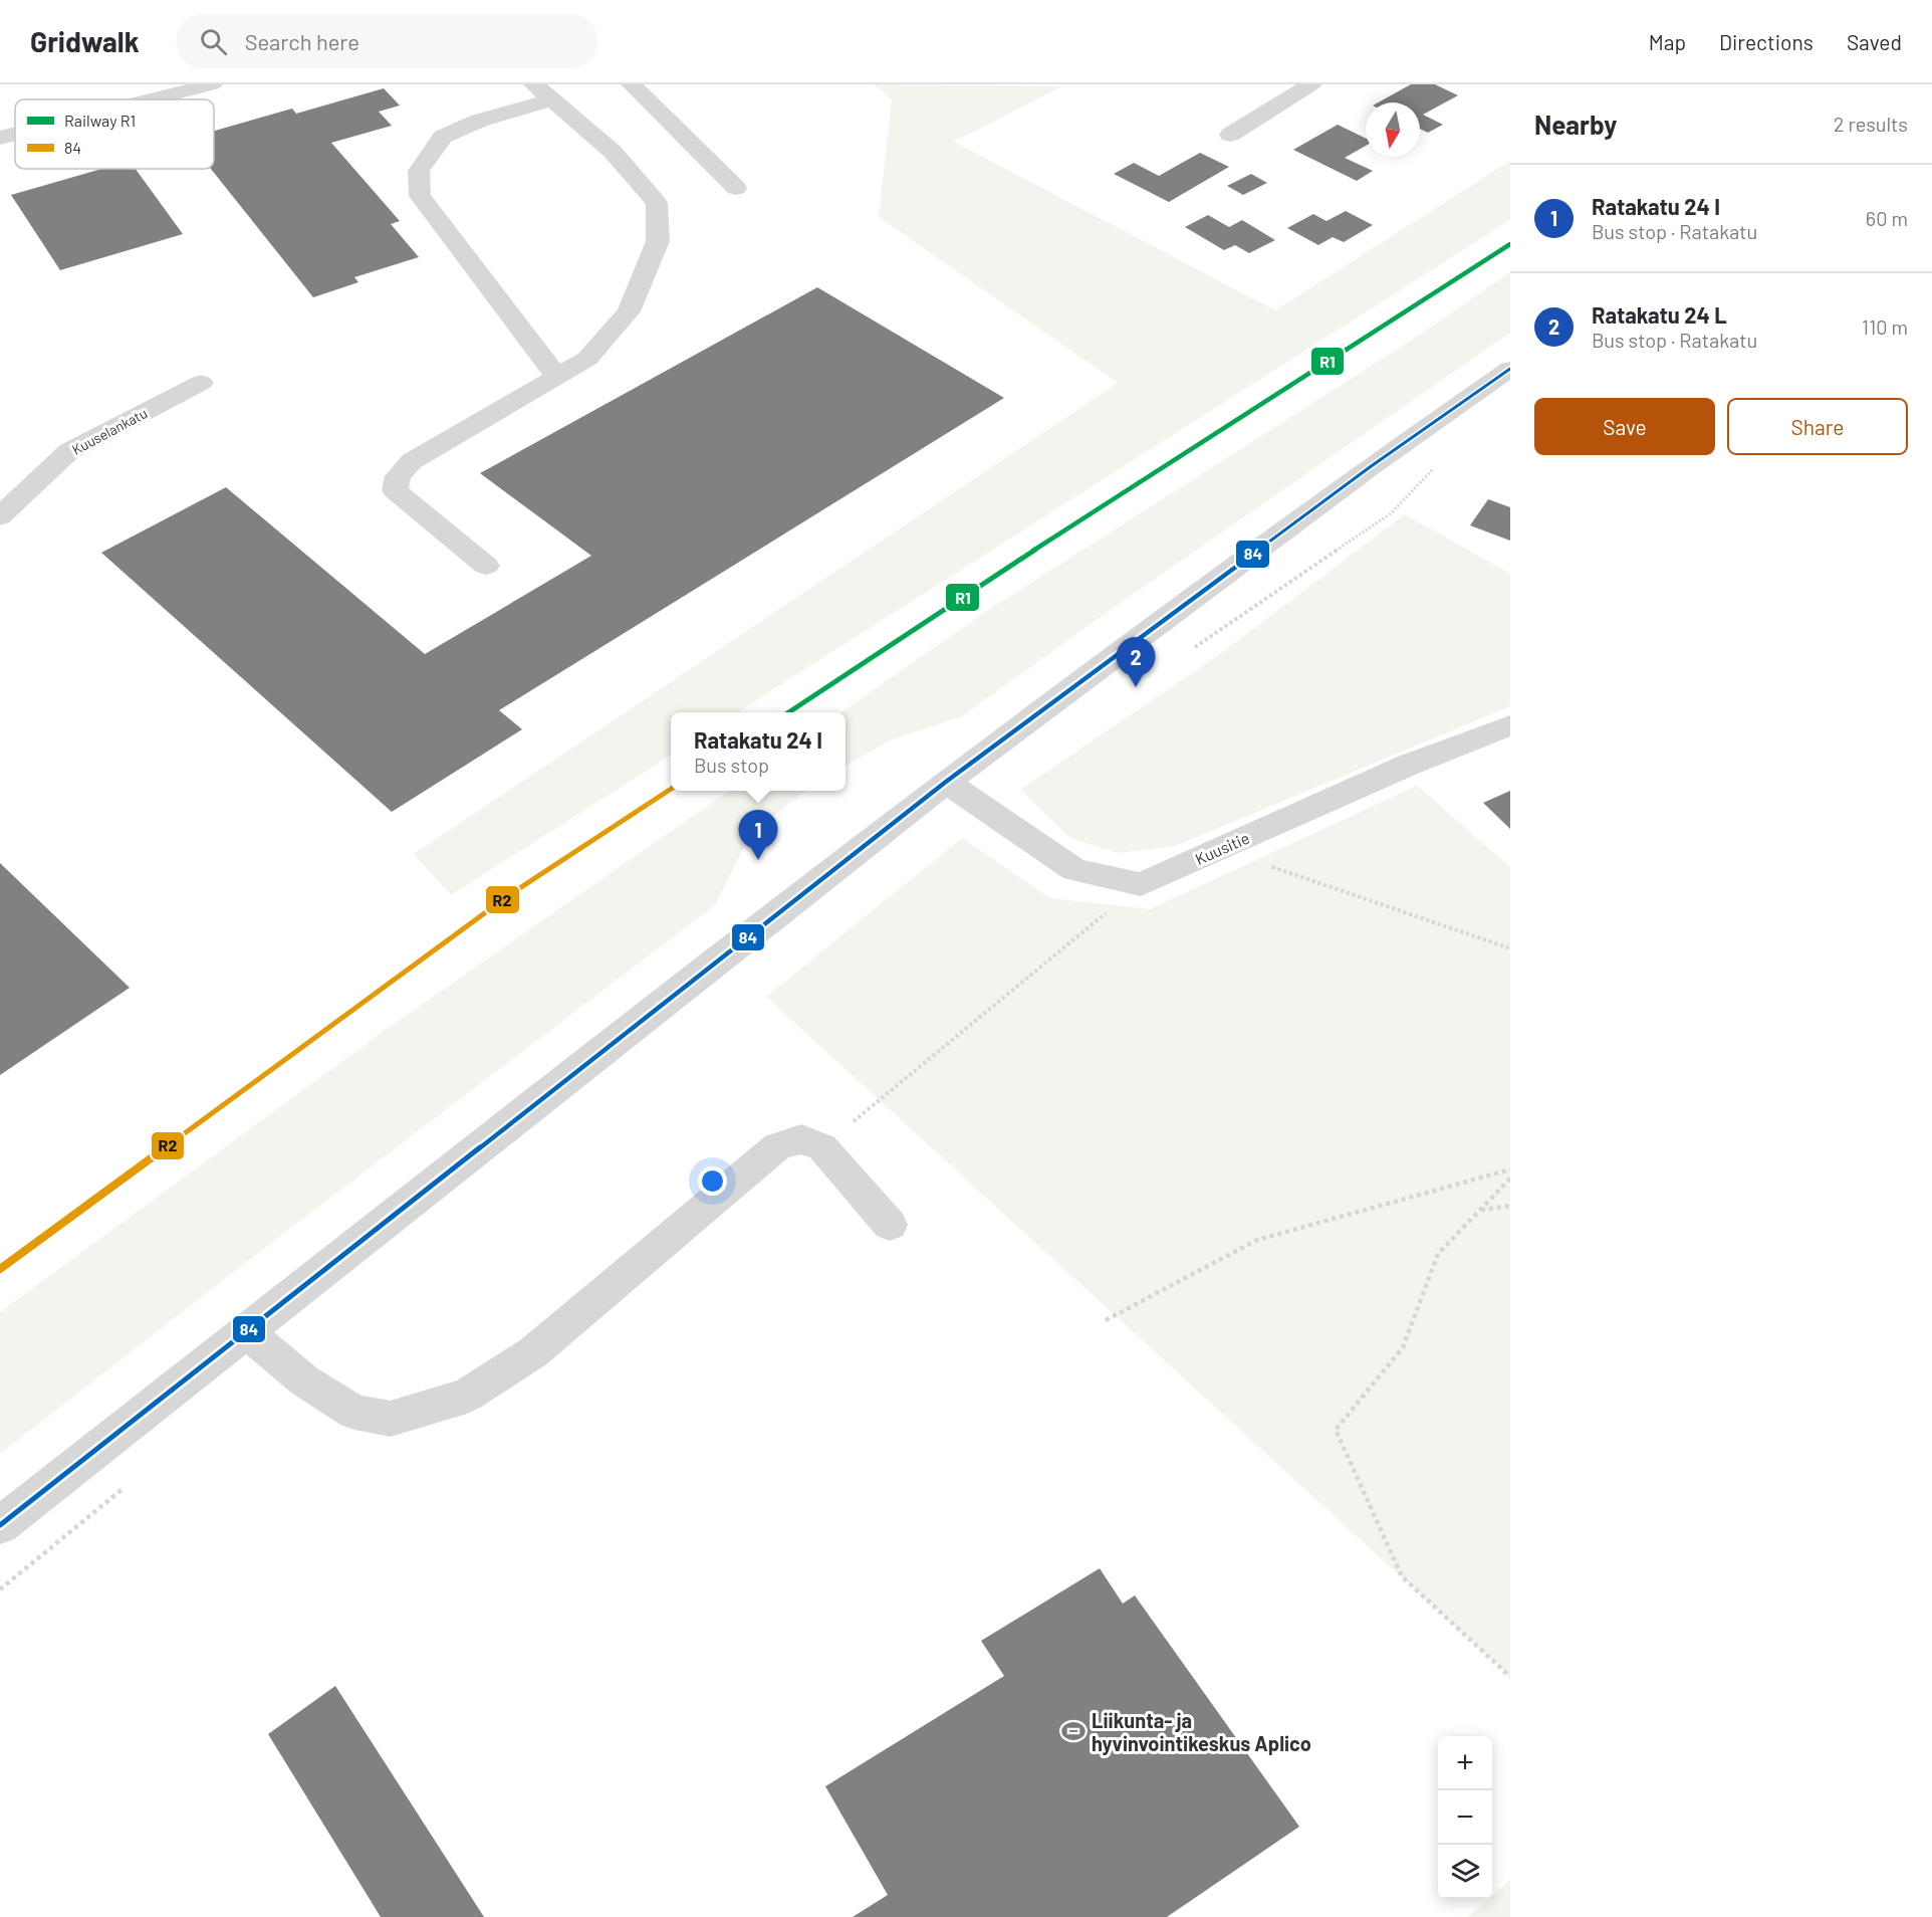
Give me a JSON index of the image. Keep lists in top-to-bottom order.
{
  "streets": {
    "street": ["Kuuselankatu", "Kuusitie"]
  },
  "places": {
    "sports": ["Liikunta- ja hyvinvointikeskus Aplico"]
  },
  "lines": ["rail line R1", "transit line 84", "transit line R2"],
  "legend": ["Railway R1", "84"],
  "north": "bottom",
  "page": {
    "header": "Gridwalk",
    "search": "Search here",
    "nav": ["Map", "Directions", "Saved"],
    "heading": ["Nearby", "2 results"],
    "list": [
      {
        "mark": "1",
        "name": "Ratakatu 24 I",
        "note": "Bus stop · Ratakatu",
        "value": "60 m"
      },
      {
        "mark": "2",
        "name": "Ratakatu 24 L",
        "note": "Bus stop · Ratakatu",
        "value": "110 m"
      }
    ],
    "buttons": ["Save", "Share"],
    "pins": ["2", "1"],
    "popup": ["Ratakatu 24 I", "Bus stop"],
    "map_buttons": ["+", "−"]
  }
}
